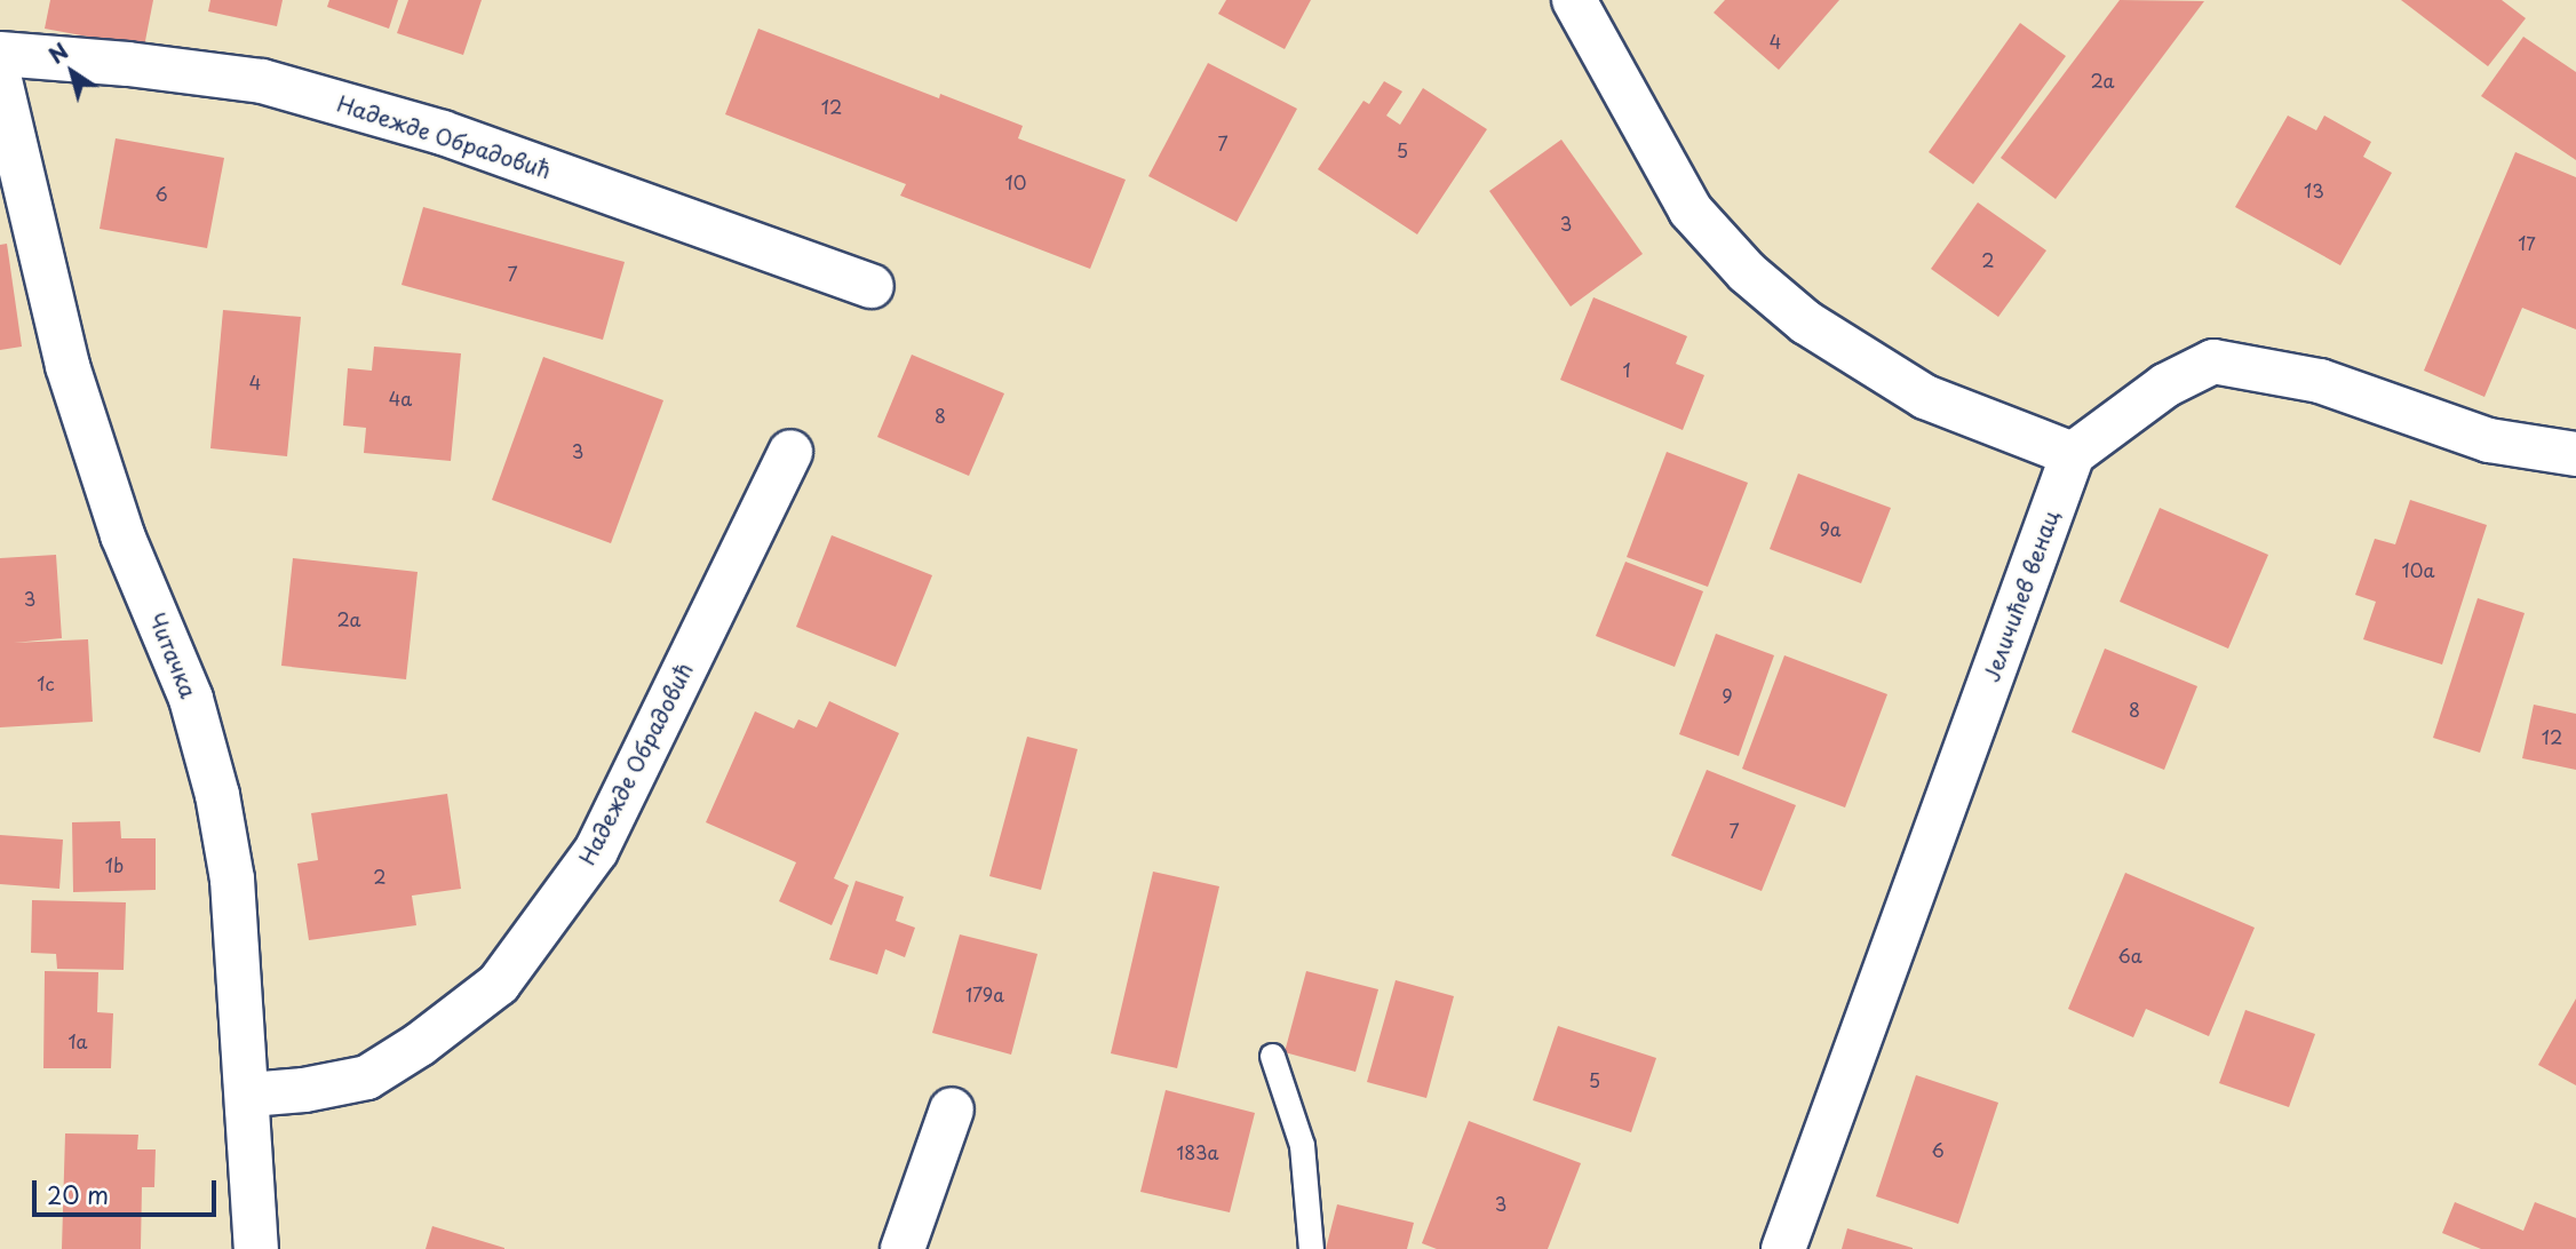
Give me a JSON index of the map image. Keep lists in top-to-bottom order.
{
  "streets": {
    "street": ["Надежде Обрадовић", "Јеличићев венац", "Читачка"]
  },
  "crossings": [
    ["Надежде Обрадовић", "Читачка"]
  ],
  "house_numbers": [
    "4",
    "2a",
    "12",
    "7",
    "5",
    "10",
    "13",
    "6",
    "3",
    "17",
    "2",
    "7",
    "1",
    "4",
    "4a",
    "8",
    "3",
    "9a",
    "10a",
    "3",
    "2a",
    "1c",
    "9",
    "8",
    "12",
    "7",
    "1b",
    "2",
    "6a",
    "179a",
    "1a",
    "5",
    "6",
    "183a",
    "3"
  ],
  "scale_bar": "20 m",
  "north": "top left"
}
